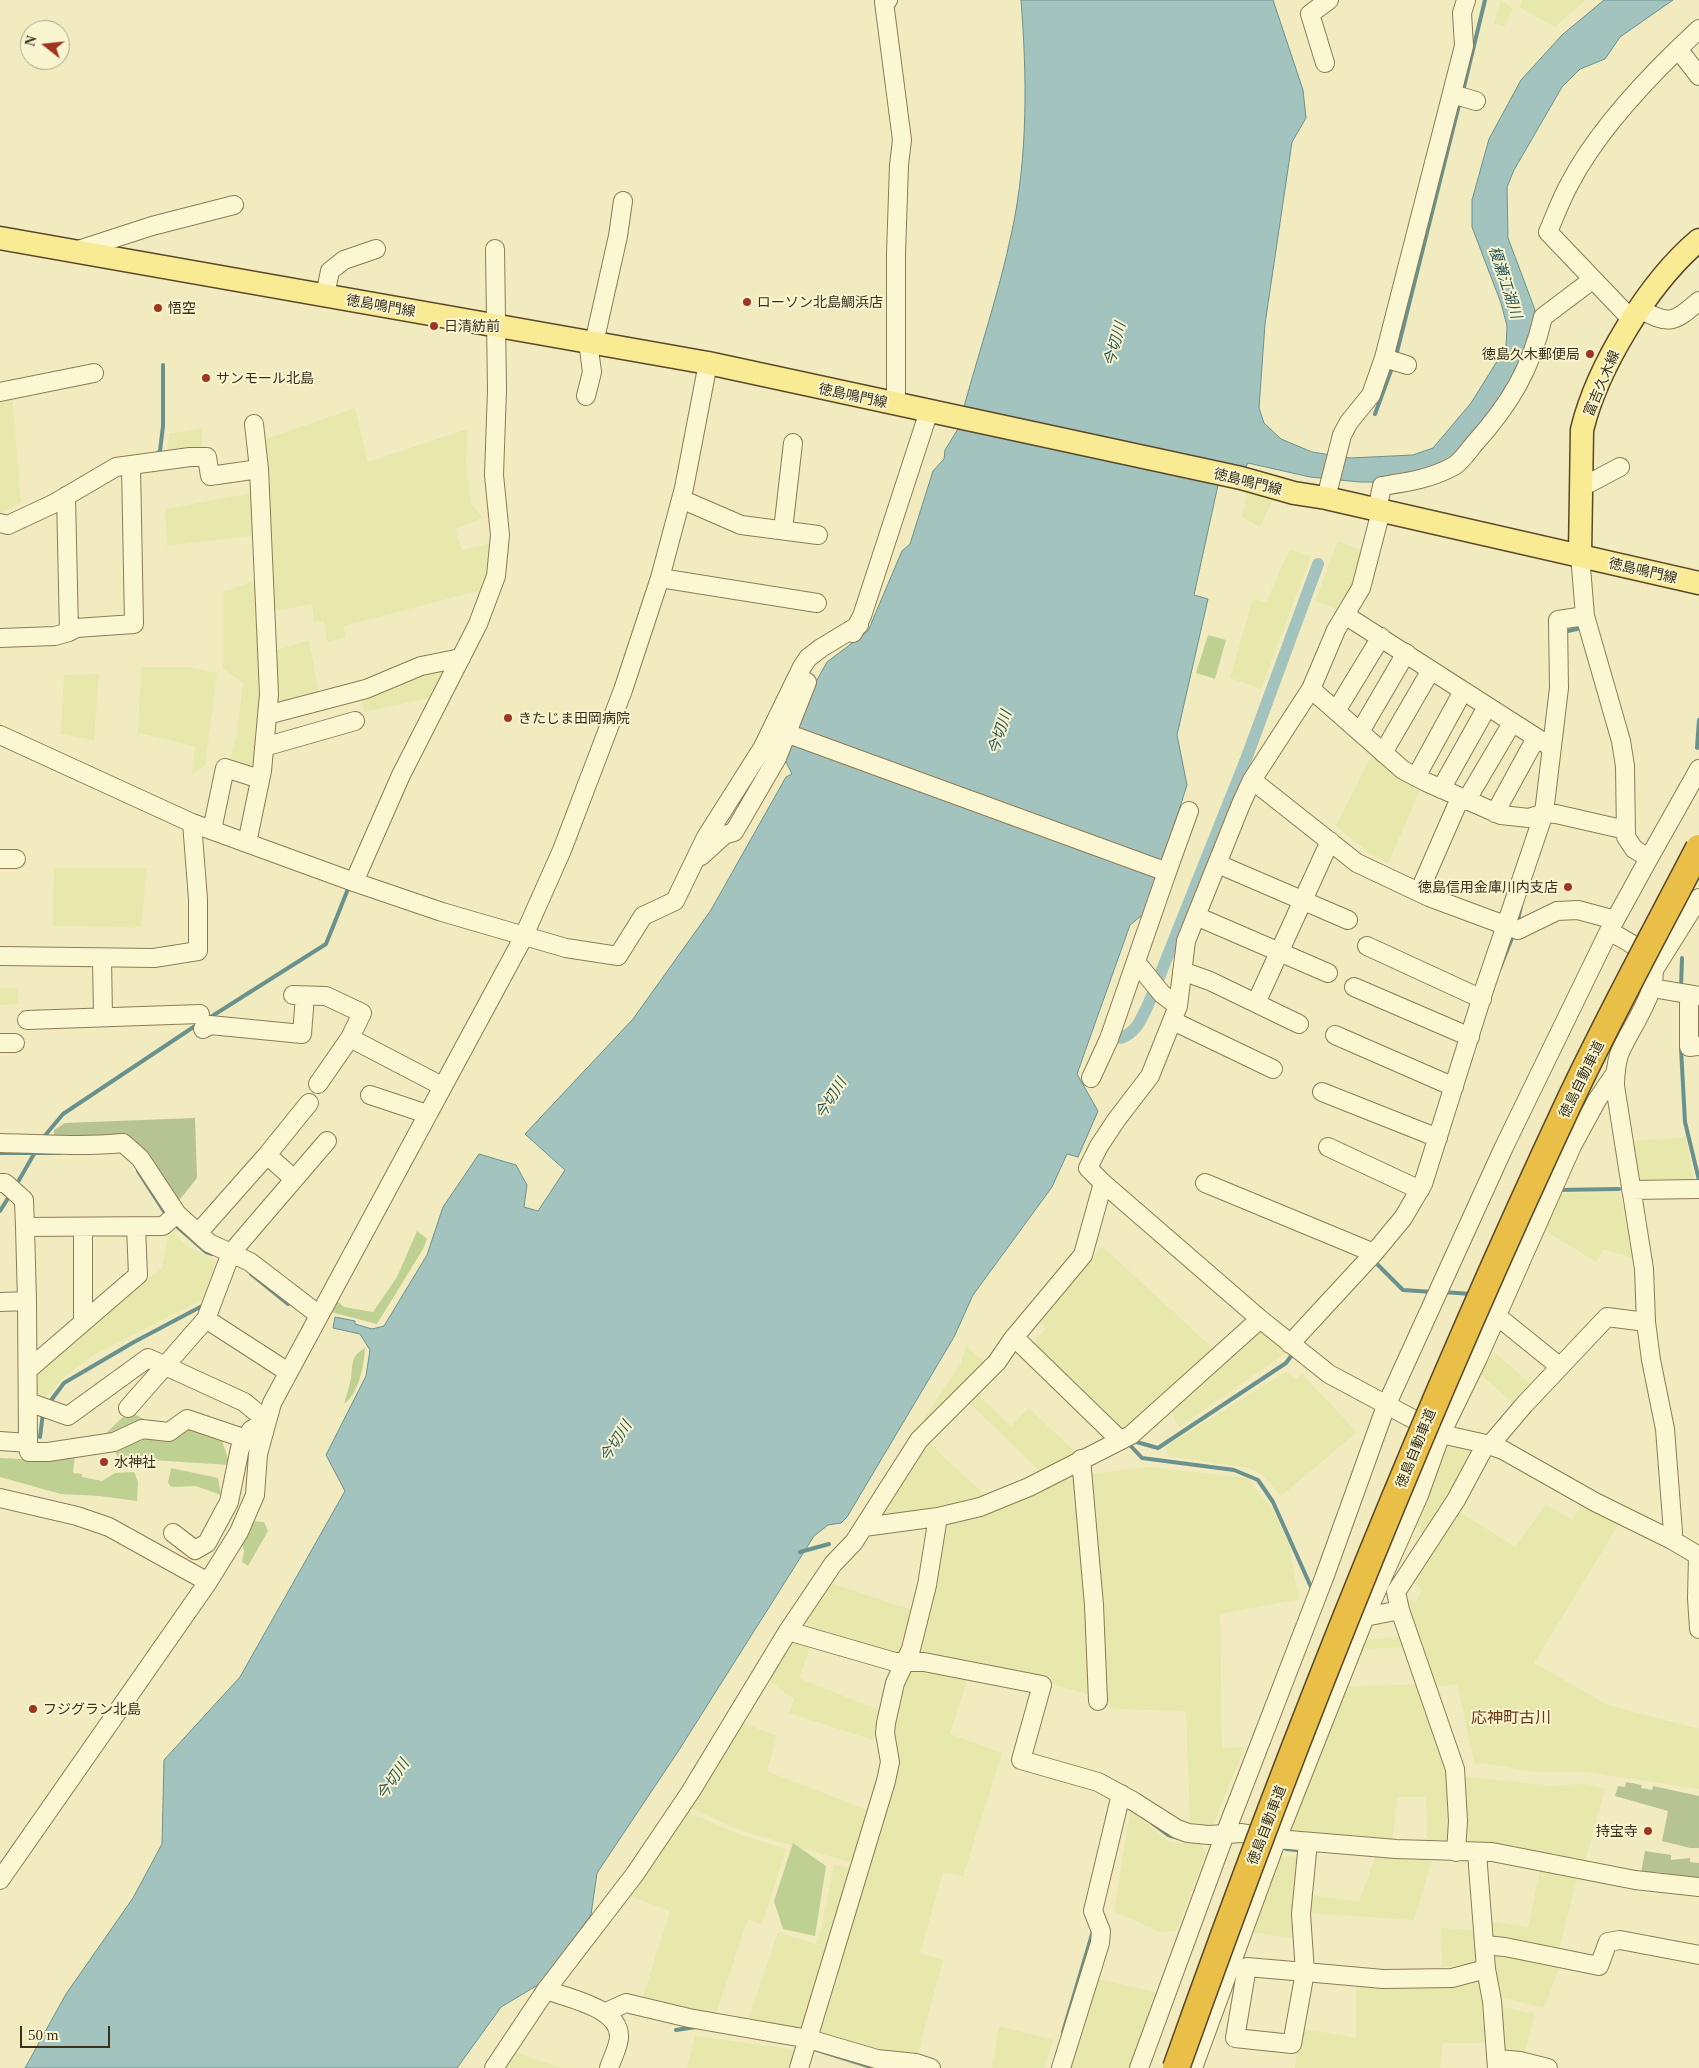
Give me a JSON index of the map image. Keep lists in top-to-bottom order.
{
  "streets": {
    "highway": ["徳島自動車道"],
    "main road": ["徳島鳴門線", "富吉久木線"]
  },
  "crossings": [
    ["徳島鳴門線", "富吉久木線"]
  ],
  "districts": ["応神町古川"],
  "water": ["榎瀬江湖川", "今切川"],
  "places": [
    "ローソン北島鯛浜店",
    "悟空",
    "日清紡前",
    "徳島久木郵便局",
    "サンモール北島",
    "きたじま田岡病院",
    "徳島信用金庫川内支店",
    "水神社",
    "フジグラン北島",
    "持宝寺"
  ],
  "scale_bar": "50 m",
  "north": "left"
}
